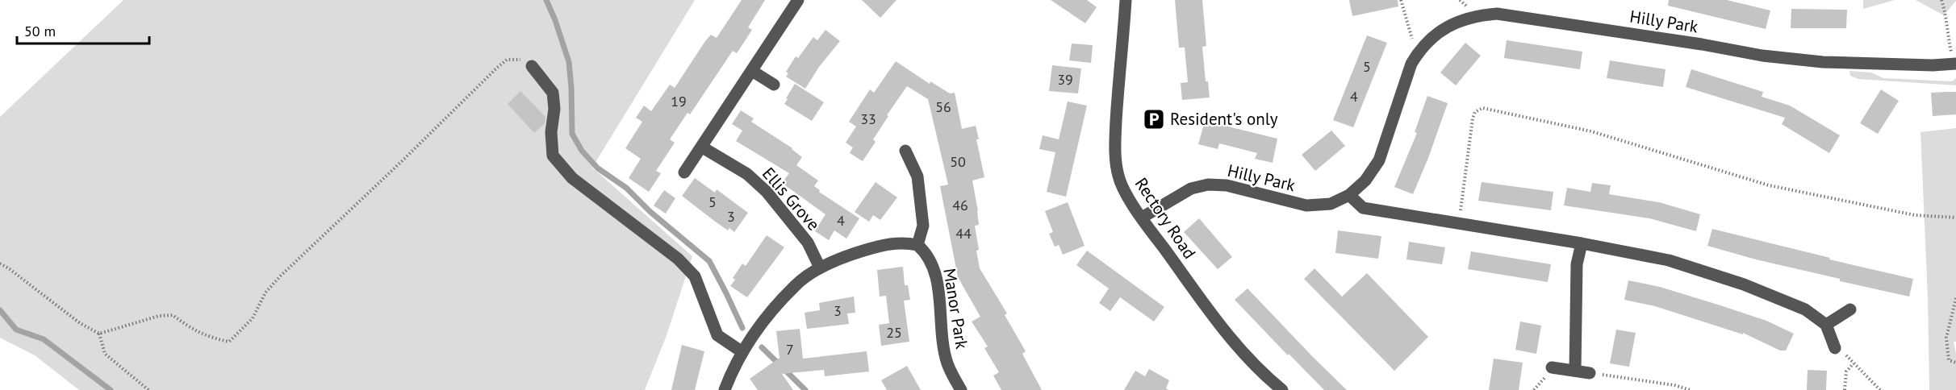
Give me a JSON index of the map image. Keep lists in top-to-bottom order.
{
  "streets": {
    "street": [
      "Hilly Park",
      "Ellis Grove",
      "Rectory Road",
      "Manor Park"
    ]
  },
  "crossings": [
    ["Hilly Park", "Rectory Road"]
  ],
  "places": {
    "parking": ["Resident's only"]
  },
  "house_numbers": [
    "5",
    "39",
    "4",
    "19",
    "56",
    "33",
    "50",
    "5",
    "46",
    "3",
    "4",
    "44",
    "3",
    "25",
    "7"
  ],
  "scale_bar": "50 m"
}
